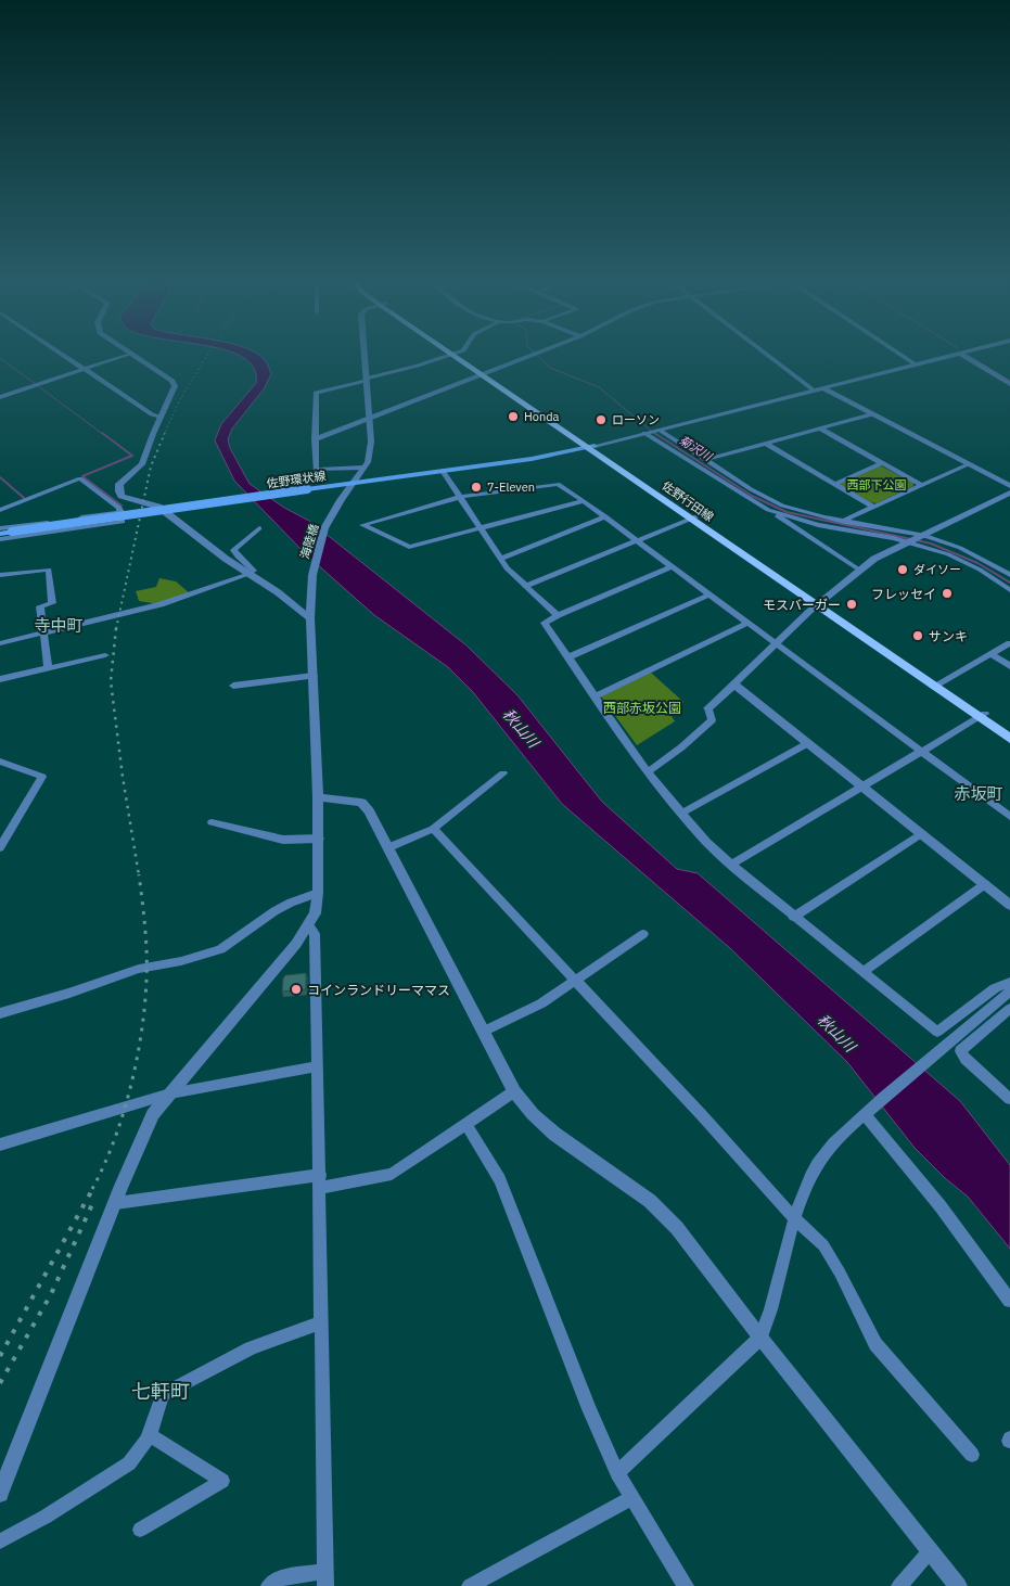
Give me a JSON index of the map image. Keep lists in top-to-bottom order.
{
  "streets": {
    "main road": ["佐野環状線", "佐野行田線"],
    "street": ["海陸橋"]
  },
  "crossings": [
    ["佐野環状線", "佐野行田線"],
    ["佐野環状線", "海陸橋"]
  ],
  "districts": ["寺中町", "赤坂町", "七軒町"],
  "water": ["菊沢川", "秋山川"],
  "parks": ["西部下公園", "西部赤坂公園"],
  "places": [
    "Honda",
    "ローソン",
    "7-Eleven",
    "ダイソー",
    "フレッセイ",
    "モスバーガー",
    "サンキ",
    "コインランドリーママス"
  ]
}
